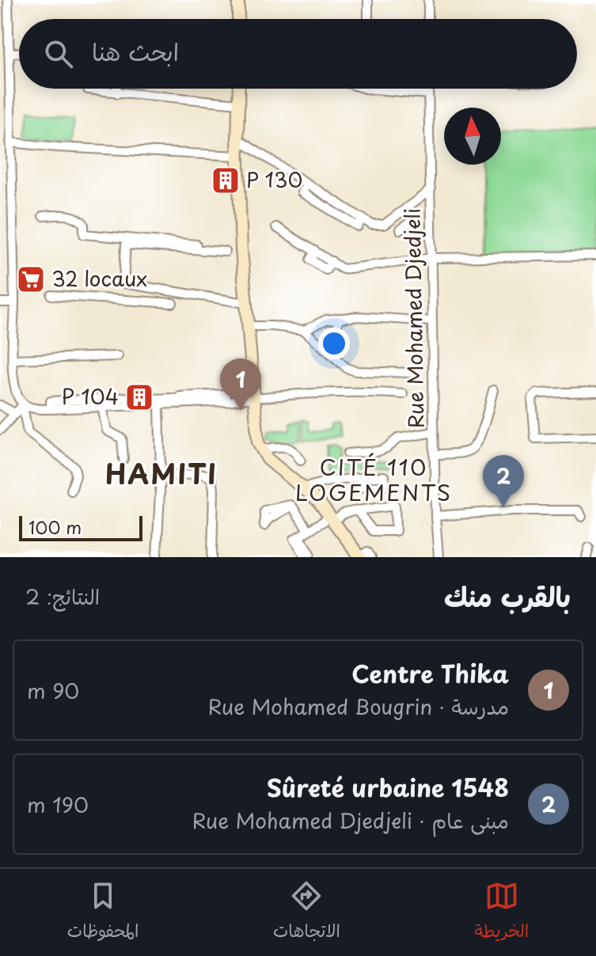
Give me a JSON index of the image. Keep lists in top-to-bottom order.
{
  "streets": {
    "street": ["Rue Mohamed Djedjeli"]
  },
  "districts": ["CITÉ 110 LOGEMENTS", "HAMITI"],
  "places": {
    "building": ["P 130", "P 104"],
    "supermarket": ["32 locaux"]
  },
  "scale_bar": "100 m",
  "north": "top",
  "page": {
    "search": "ابحث هنا",
    "pins": ["1", "2"],
    "scale": "100 m",
    "heading": ["بالقرب منك", "النتائج: 2"],
    "list": [
      {
        "mark": "1",
        "name": "Centre Thika",
        "note": "مدرسة · Rue Mohamed Bougrin",
        "value": "90 m"
      },
      {
        "mark": "2",
        "name": "Sûreté urbaine 1548",
        "note": "مبنى عام · Rue Mohamed Djedjeli",
        "value": "190 m"
      }
    ],
    "nav": ["الخريطة", "الاتجاهات", "المحفوظات"]
  }
}
